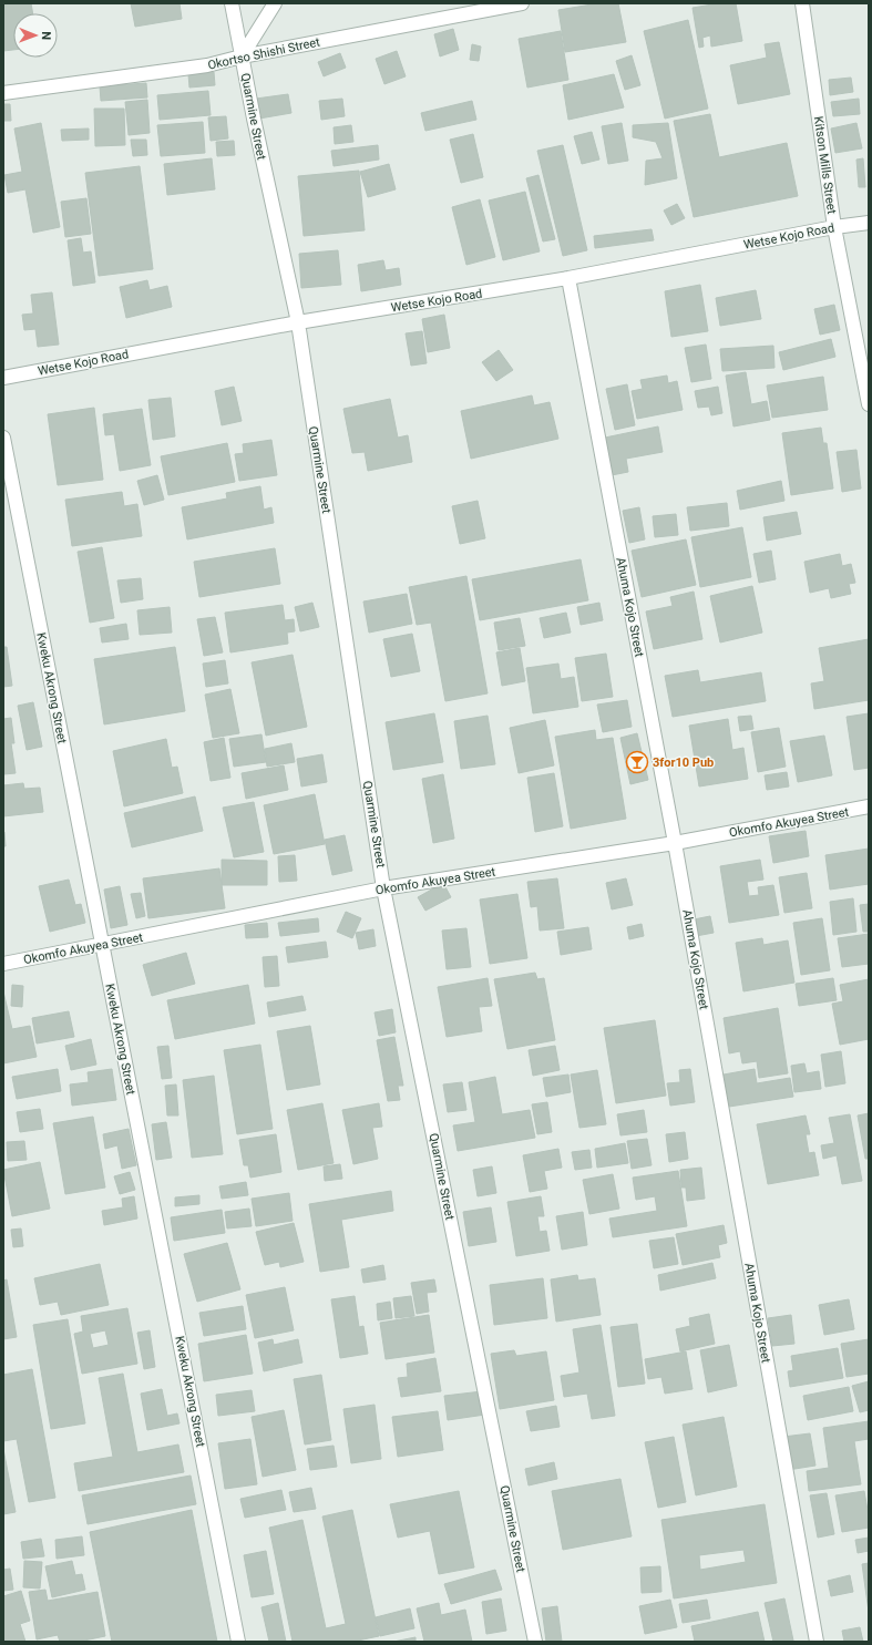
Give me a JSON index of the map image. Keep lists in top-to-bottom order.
{
  "streets": {
    "street": [
      "Okortso Shishi Street",
      "Quarmine Street",
      "Kitson Mills Street",
      "Wetse Kojo Road",
      "Ahuma Kojo Street",
      "Kweku Akrong Street",
      "Okomfo Akuyea Street"
    ]
  },
  "crossings": [
    ["Okortso Shishi Street", "Quarmine Street"],
    ["Quarmine Street", "Wetse Kojo Road"],
    ["Quarmine Street", "Okomfo Akuyea Street"],
    ["Kitson Mills Street", "Wetse Kojo Road"],
    ["Wetse Kojo Road", "Ahuma Kojo Street"],
    ["Ahuma Kojo Street", "Okomfo Akuyea Street"],
    ["Kweku Akrong Street", "Okomfo Akuyea Street"]
  ],
  "places": {
    "bar": ["3for10 Pub"]
  },
  "north": "right"
}
